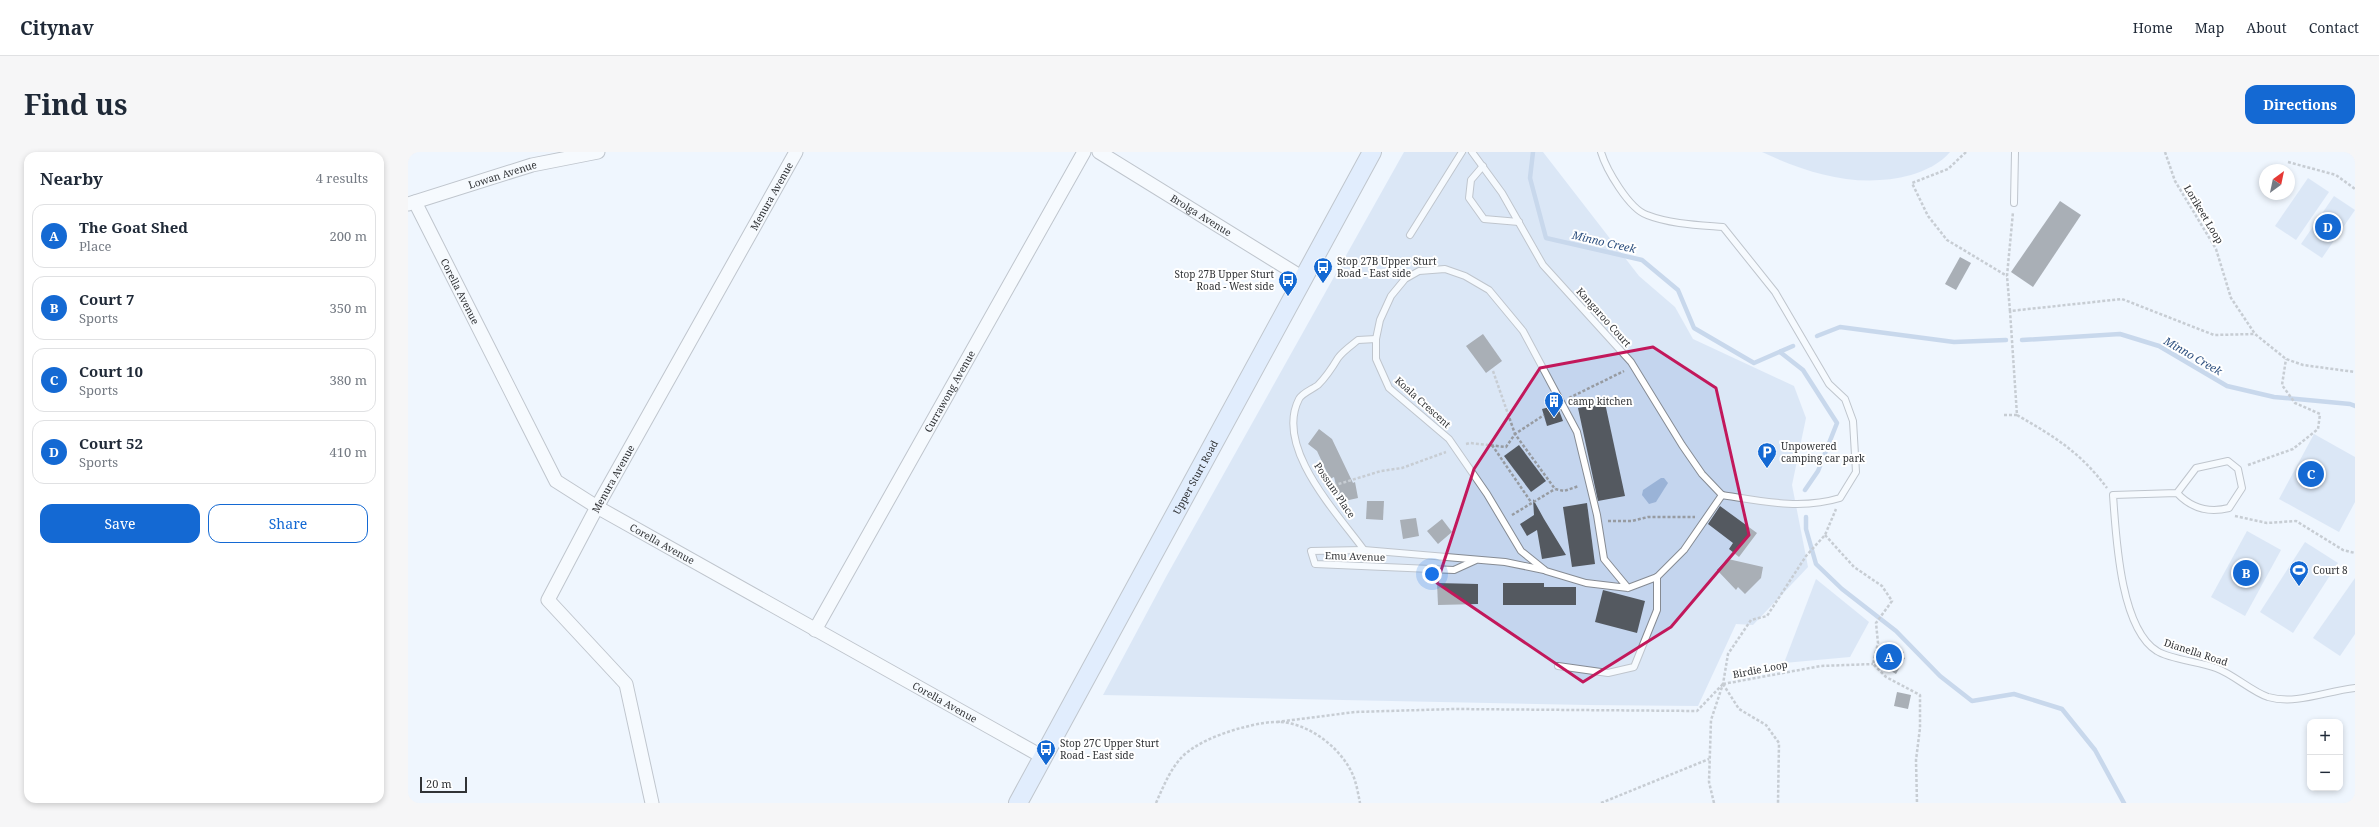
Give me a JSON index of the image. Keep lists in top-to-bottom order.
{
  "streets": {
    "main road": ["Upper Sturt Road"],
    "street": [
      "Lowan Avenue",
      "Menura Avenue",
      "Brolga Avenue",
      "Corella Avenue",
      "Currawong Avenue"
    ],
    "lane": [
      "Kangaroo Court",
      "Koala Crescent",
      "Possum Place",
      "Emu Avenue",
      "Dianella Road"
    ],
    "path": ["Lorikeet Loop", "Birdie Loop"]
  },
  "crossings": [
    ["Lowan Avenue", "Corella Avenue"],
    ["Menura Avenue", "Corella Avenue"],
    ["Brolga Avenue", "Upper Sturt Road"],
    ["Corella Avenue", "Currawong Avenue"],
    ["Corella Avenue", "Upper Sturt Road"],
    ["Koala Crescent", "Possum Place"],
    ["Koala Crescent", "Emu Avenue"],
    ["Possum Place", "Emu Avenue"]
  ],
  "water": ["Minno Creek"],
  "places": {
    "bus stop": ["Stop 27B Upper Sturt Road - East side", "Stop 27B Upper Sturt Road - West side", "Stop 27C Upper Sturt Road - East side"],
    "building": ["camp kitchen"],
    "parking": ["Unpowered camping car park"],
    "sports": ["Court 8"]
  },
  "scale_bar": "20 m",
  "north": "top right",
  "page": {
    "header": "Citynav",
    "nav": [
      "Home",
      "Map",
      "About",
      "Contact"
    ],
    "title": "Find us",
    "buttons": [
      "Directions",
      ["Save", "Share"]
    ],
    "heading": ["Nearby", "4 results"],
    "list": [
      {
        "mark": "A",
        "name": "The Goat Shed",
        "note": "Place",
        "value": "200 m"
      },
      {
        "mark": "B",
        "name": "Court 7",
        "note": "Sports",
        "value": "350 m"
      },
      {
        "mark": "C",
        "name": "Court 10",
        "note": "Sports",
        "value": "380 m"
      },
      {
        "mark": "D",
        "name": "Court 52",
        "note": "Sports",
        "value": "410 m"
      }
    ],
    "pins": [
      "D",
      "C",
      "B",
      "A"
    ],
    "map_buttons": ["+", "−"],
    "scale": "20 m"
  }
}
